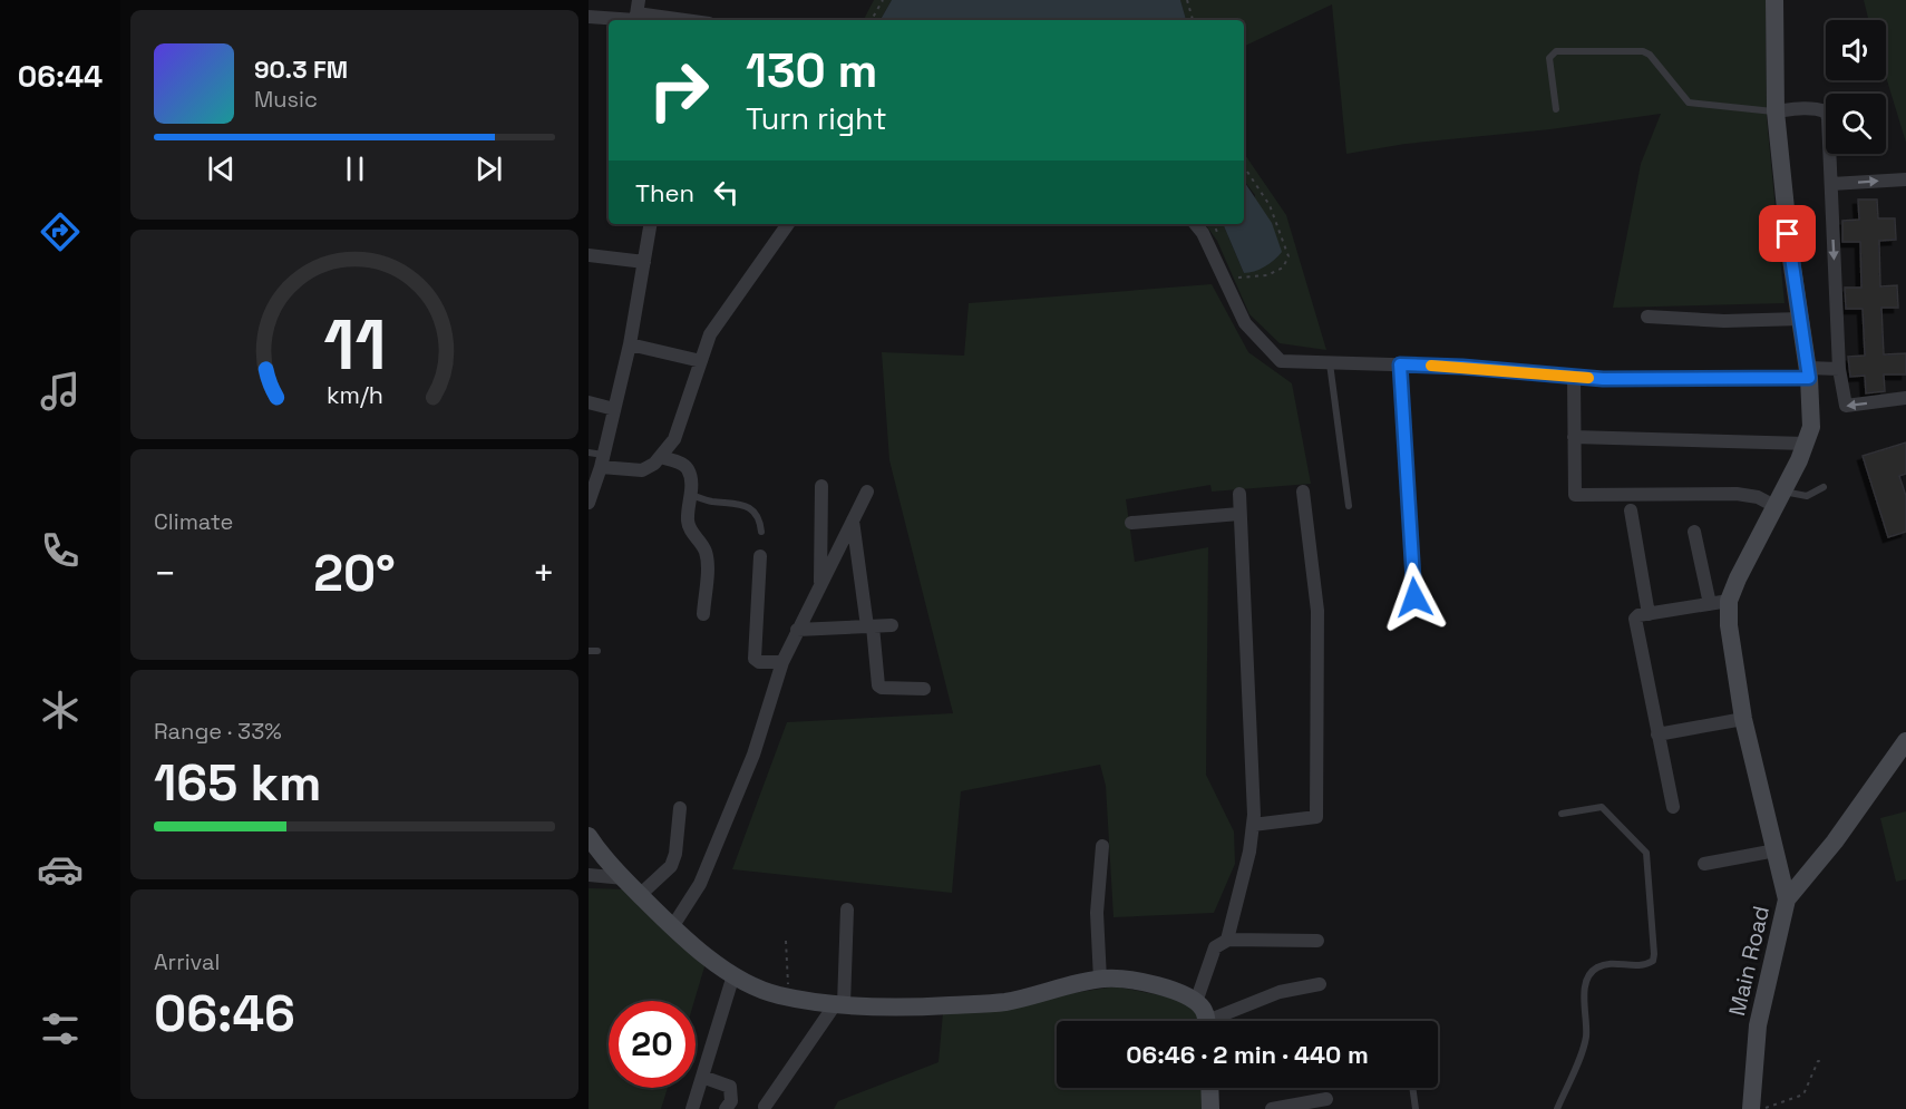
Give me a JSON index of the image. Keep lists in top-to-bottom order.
{
  "streets": {
    "street": ["Main Road"]
  },
  "page": {
    "tabs": "06:44",
    "turn": ["130 m", "Turn right"],
    "song": ["90.3 FM", "Music"],
    "then": "Then",
    "tile": [
      "Climate",
      ["Range · 33%", "165 km"],
      ["Arrival", "06:46"]
    ],
    "heat": ["−", "20°", "+"],
    "limit": "20",
    "trip": "06:46 · 2 min · 440 m",
    "gauge": ["11", "km/h"]
  }
}
